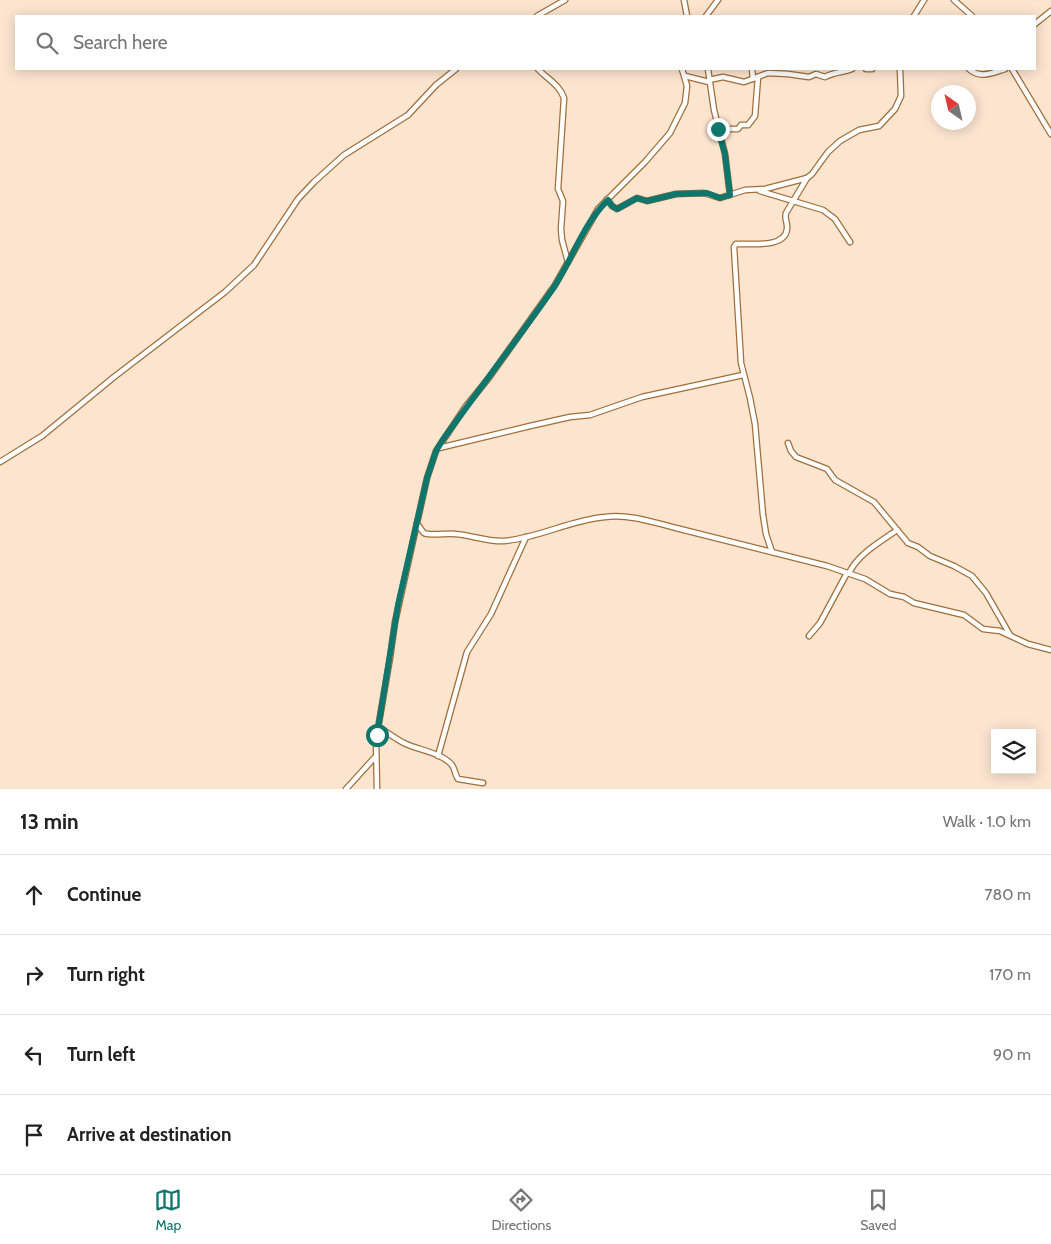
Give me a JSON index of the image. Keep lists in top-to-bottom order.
{
  "north": "top left",
  "page": {
    "search": "Search here",
    "heading": ["13 min", "Walk · 1.0 km"],
    "list": [
      ["Continue", "780 m"],
      ["Turn right", "170 m"],
      ["Turn left", "90 m"],
      "Arrive at destination"
    ],
    "nav": ["Map", "Directions", "Saved"]
  }
}
